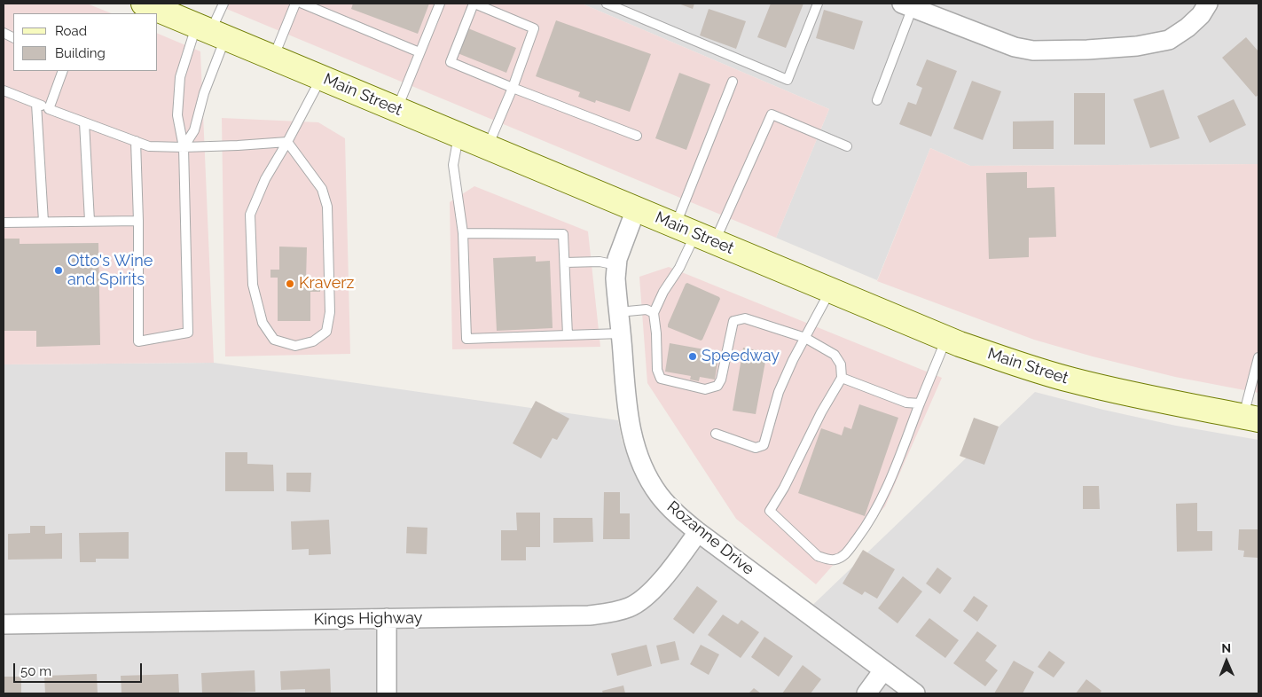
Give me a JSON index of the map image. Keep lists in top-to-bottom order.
{
  "streets": {
    "main road": ["Main Street"],
    "street": ["Rozanne Drive", "Kings Highway"]
  },
  "crossings": [
    ["Main Street", "Rozanne Drive"],
    ["Rozanne Drive", "Kings Highway"]
  ],
  "places": ["Otto's Wine and Spirits", "Kraverz", "Speedway"],
  "legend": ["Road", "Building"],
  "scale_bar": "50 m",
  "north": "top"
}
